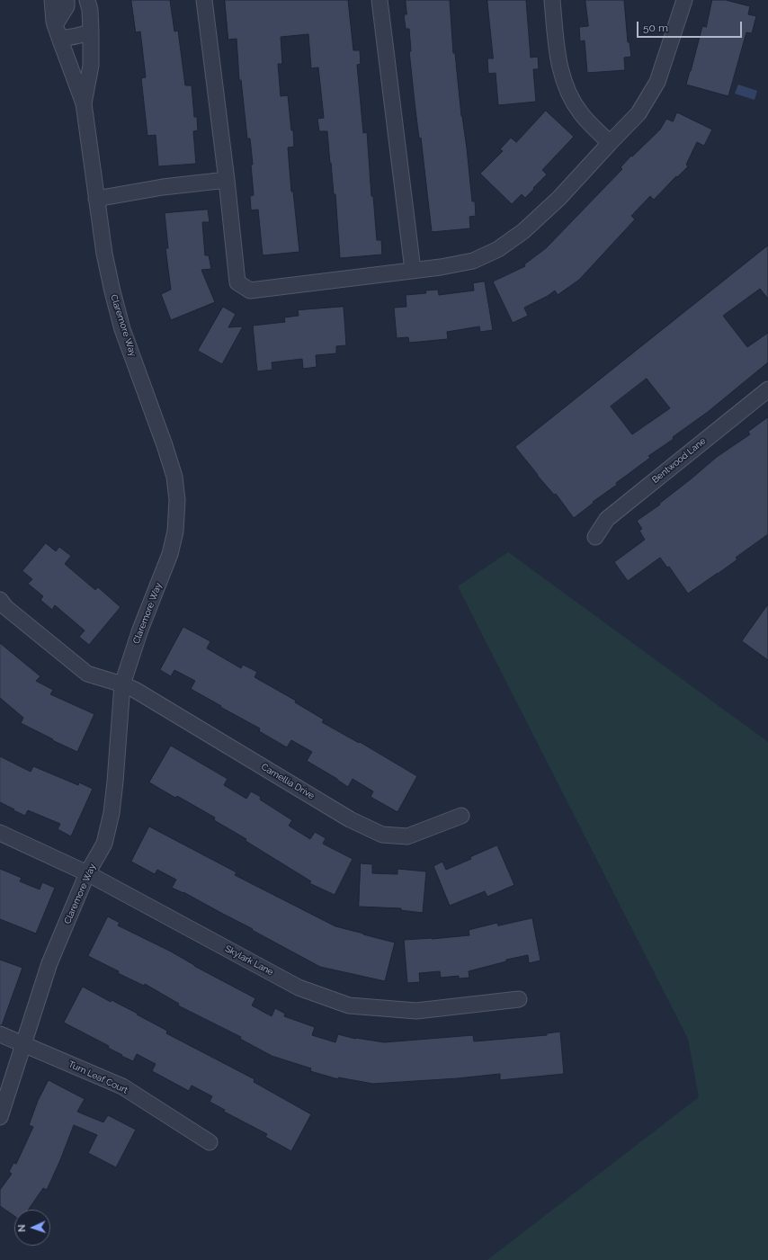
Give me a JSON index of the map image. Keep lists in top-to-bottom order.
{
  "streets": {
    "street": [
      "Claremore Way",
      "Bentwood Lane",
      "Camellia Drive",
      "Skylark Lane",
      "Turn Leaf Court"
    ]
  },
  "crossings": [
    ["Claremore Way", "Camellia Drive"],
    ["Claremore Way", "Skylark Lane"],
    ["Claremore Way", "Turn Leaf Court"]
  ],
  "scale_bar": "50 m",
  "north": "left"
}
